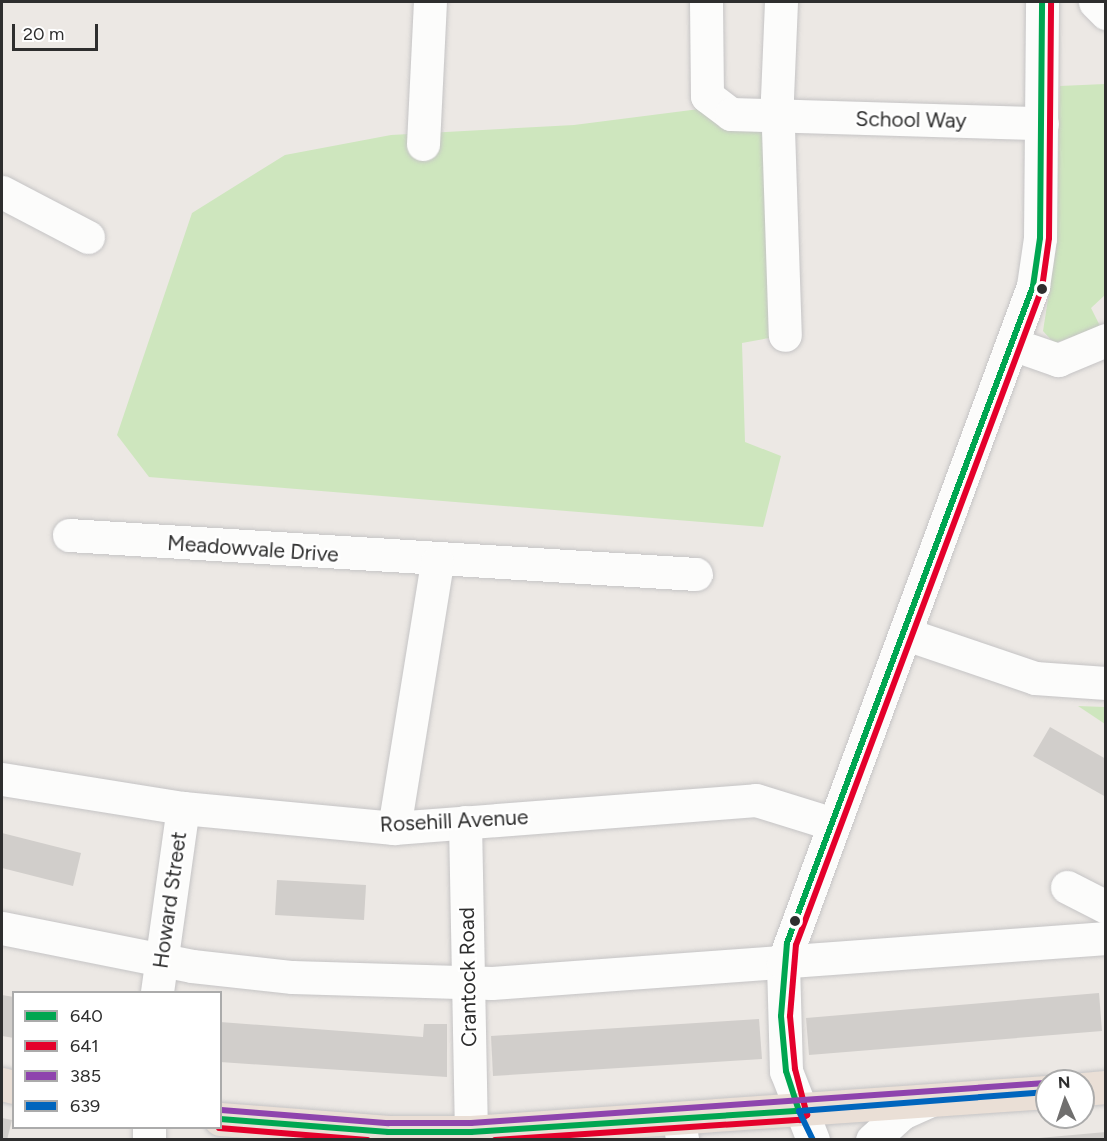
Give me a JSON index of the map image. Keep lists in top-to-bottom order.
{
  "streets": {
    "street": [
      "School Way",
      "Meadowvale Drive",
      "Rosehill Avenue",
      "Howard Street",
      "Crantock Road"
    ]
  },
  "crossings": [
    ["Rosehill Avenue", "Howard Street"],
    ["Rosehill Avenue", "Crantock Road"]
  ],
  "lines": [
    "transit line 640",
    "transit line 641",
    "transit line 385",
    "transit line 639"
  ],
  "legend": [
    "640",
    "641",
    "385",
    "639"
  ],
  "scale_bar": "20 m",
  "north": "top"
}
